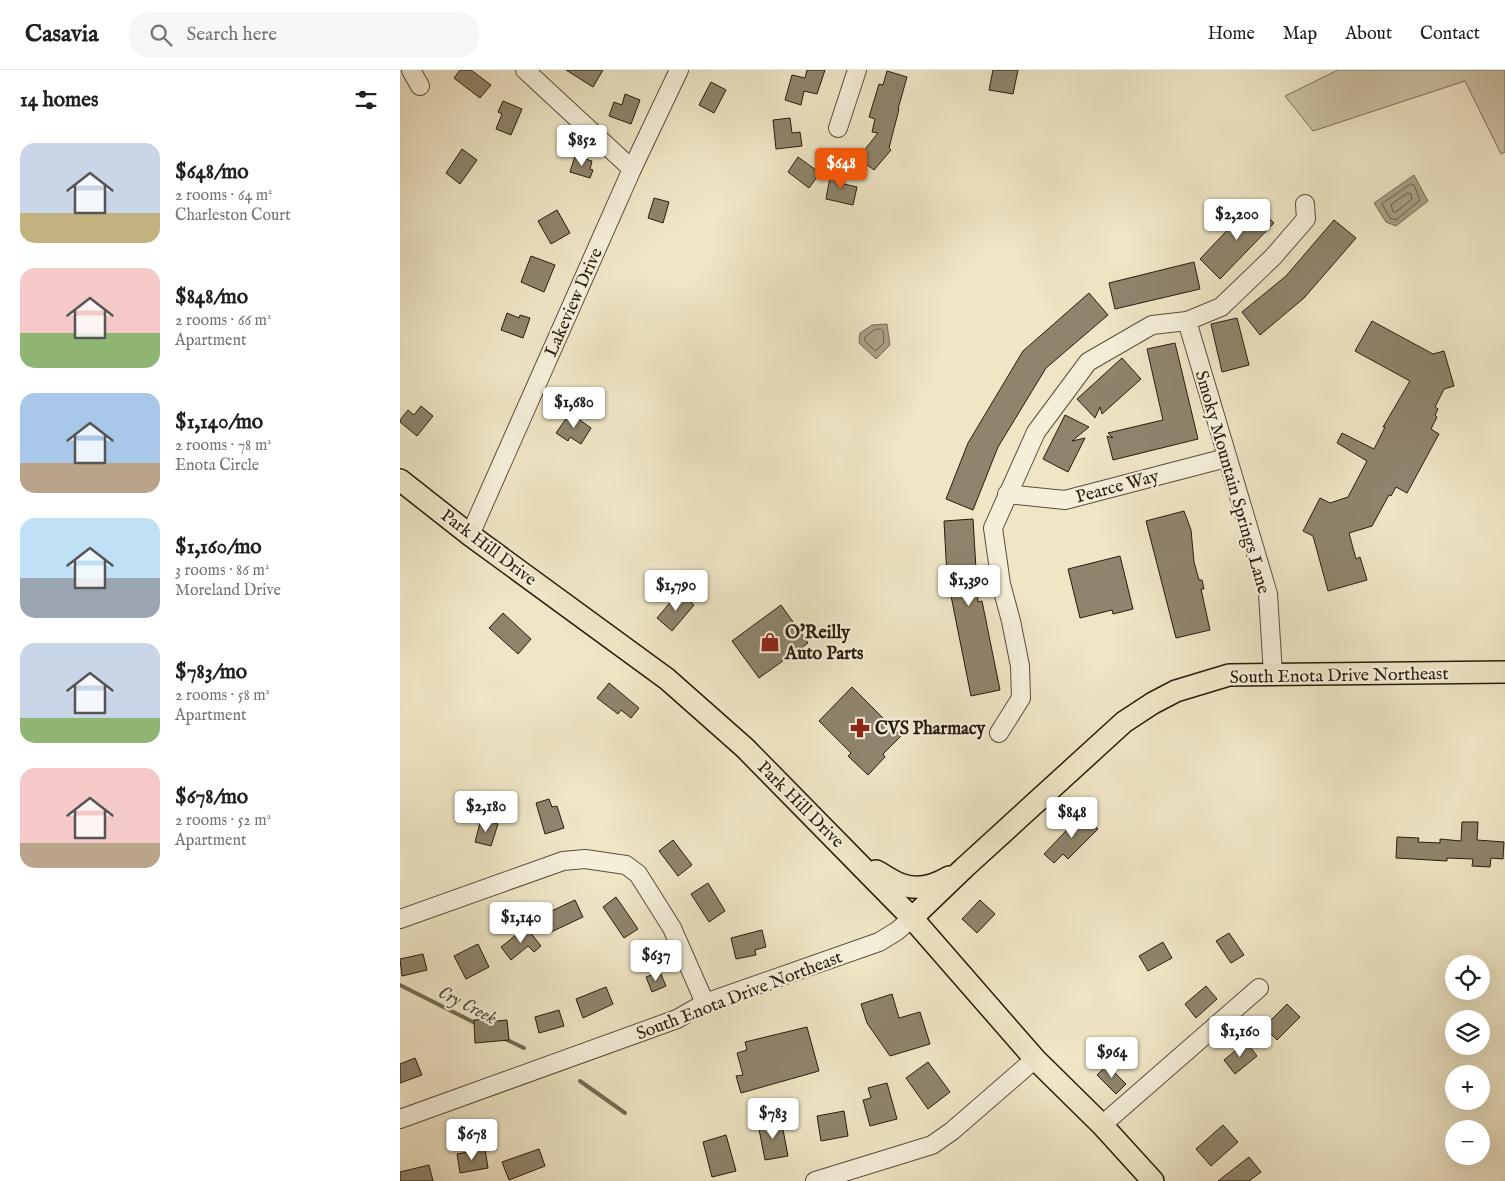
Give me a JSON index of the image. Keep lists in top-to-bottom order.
{
  "streets": {
    "main road": ["Park Hill Drive", "South Enota Drive Northeast"],
    "street": ["Lakeview Drive", "Smoky Mountain Springs Lane", "Pearce Way"]
  },
  "crossings": [
    ["Lakeview Drive", "Park Hill Drive"],
    ["Smoky Mountain Springs Lane", "Pearce Way"],
    ["Smoky Mountain Springs Lane", "South Enota Drive Northeast"],
    ["Park Hill Drive", "South Enota Drive Northeast"]
  ],
  "water": ["Cry Creek"],
  "places": {
    "shop": ["O'Reilly Auto Parts"],
    "pharmacy": ["CVS Pharmacy"]
  },
  "page": {
    "header": "Casavia",
    "search": "Search here",
    "nav": [
      "Home",
      "Map",
      "About",
      "Contact"
    ],
    "heading": "14 homes",
    "price": [
      "$852",
      "$648",
      "$2,200",
      "$1,680",
      "$1,390",
      "$1,790",
      "$2,180",
      "$848",
      "$1,140",
      "$637",
      "$1,160",
      "$964",
      "$783",
      "$678"
    ],
    "list": [
      {
        "name": "$648/mo",
        "note": "2 rooms · 64 m² · Charleston Court"
      },
      {
        "name": "$848/mo",
        "note": "2 rooms · 66 m² · Apartment"
      },
      {
        "name": "$1,140/mo",
        "note": "2 rooms · 78 m² · Enota Circle"
      },
      {
        "name": "$1,160/mo",
        "note": "3 rooms · 86 m² · Moreland Drive"
      },
      {
        "name": "$783/mo",
        "note": "2 rooms · 58 m² · Apartment"
      },
      {
        "name": "$678/mo",
        "note": "2 rooms · 52 m² · Apartment"
      }
    ],
    "map_buttons": ["+", "−"]
  }
}
